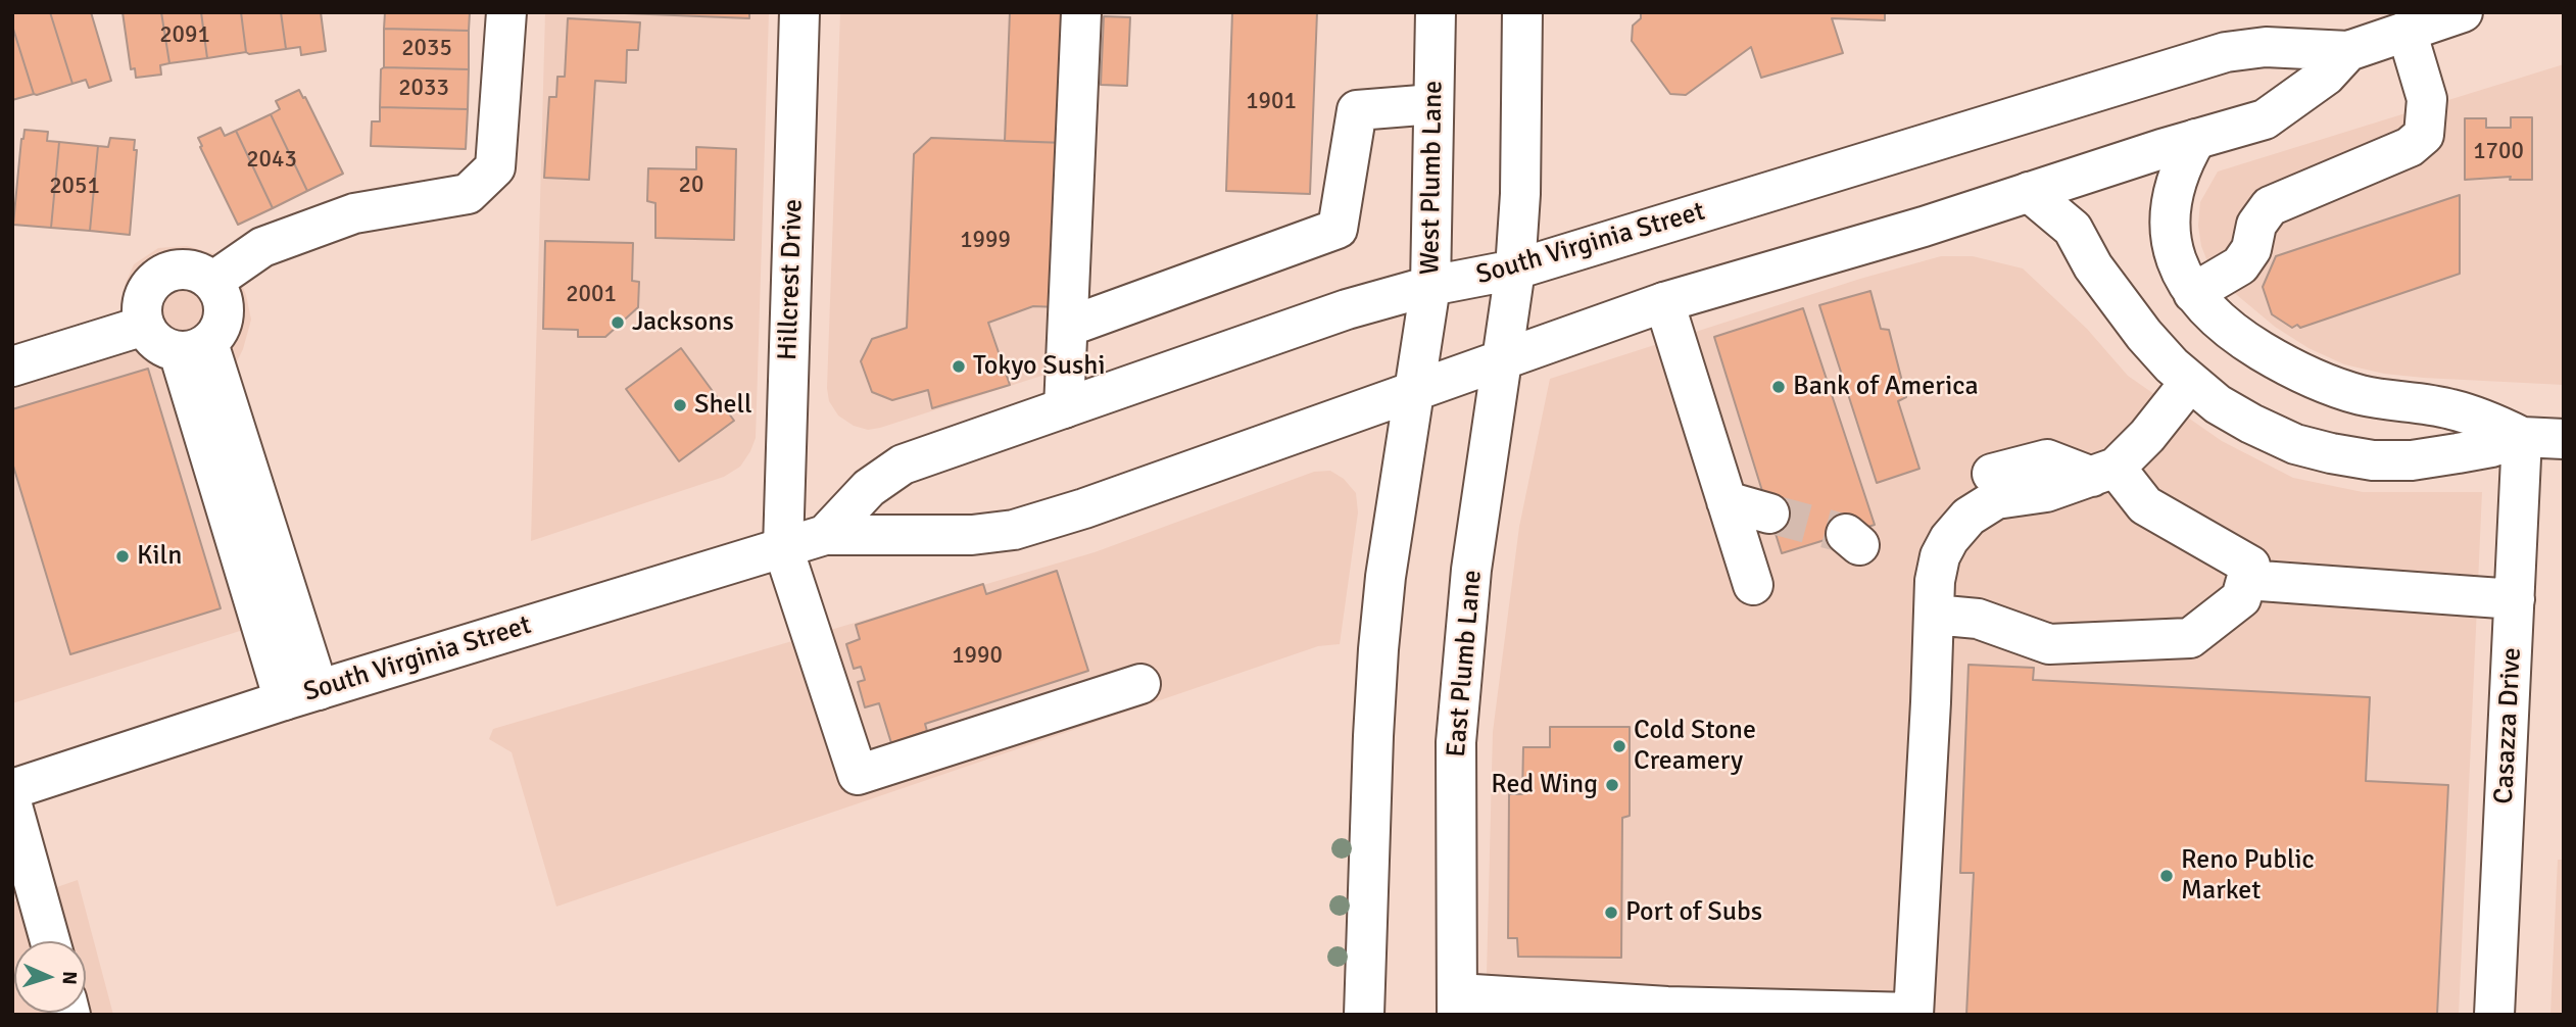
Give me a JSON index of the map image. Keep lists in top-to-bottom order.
{
  "streets": {
    "main road": [
      "West Plumb Lane",
      "South Virginia Street",
      "Hillcrest Drive",
      "East Plumb Lane",
      "Casazza Drive"
    ]
  },
  "crossings": [
    ["West Plumb Lane", "South Virginia Street"],
    ["South Virginia Street", "Hillcrest Drive"],
    ["South Virginia Street", "East Plumb Lane"]
  ],
  "places": [
    "Jacksons",
    "Tokyo Sushi",
    "Bank of America",
    "Shell",
    "Kiln",
    "Cold Stone Creamery",
    "Red Wing",
    "Reno Public Market",
    "Port of Subs"
  ],
  "house_numbers": [
    "2091",
    "2035",
    "2033",
    "1901",
    "1700",
    "2043",
    "20",
    "2051",
    "1999",
    "2001",
    "1990"
  ],
  "north": "right"
}
